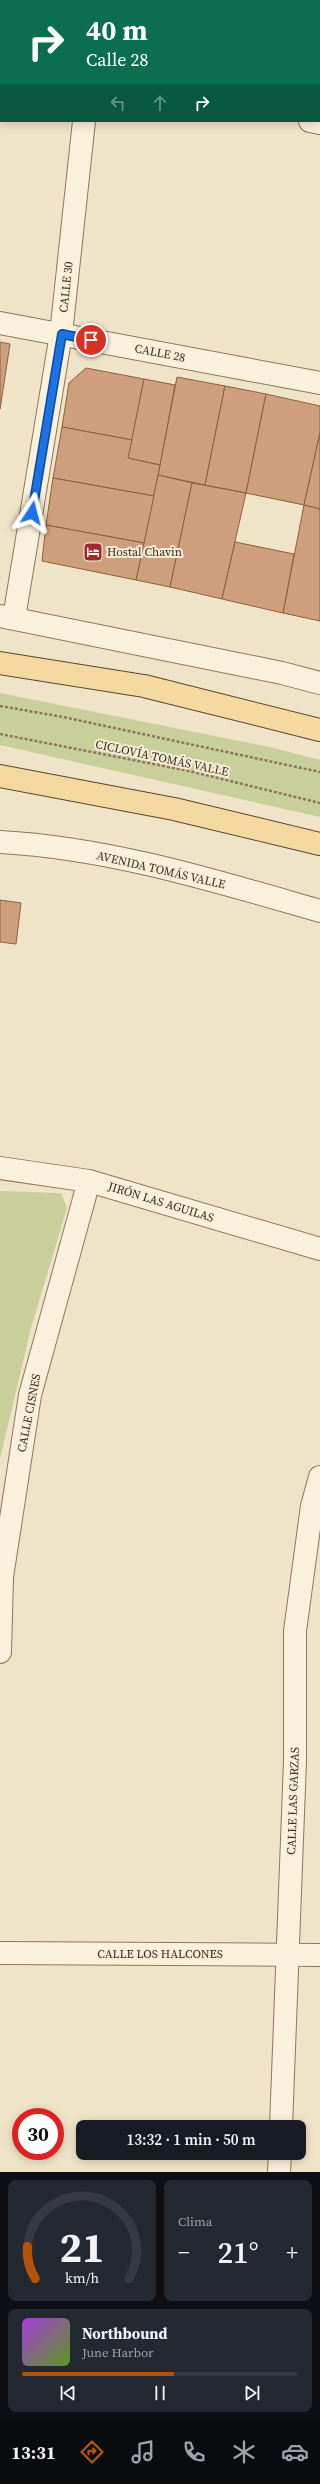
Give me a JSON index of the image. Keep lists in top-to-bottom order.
{
  "streets": {
    "street": [
      "CALLE 30",
      "CALLE 28",
      "AVENIDA TOMÁS VALLE",
      "JIRÓN LAS AGUILAS",
      "CALLE CISNES",
      "CALLE LAS GARZAS",
      "CALLE LOS HALCONES"
    ],
    "path": ["CICLOVÍA TOMÁS VALLE"]
  },
  "crossings": [
    ["CALLE 30", "CALLE 28"],
    ["JIRÓN LAS AGUILAS", "CALLE CISNES"],
    ["CALLE LAS GARZAS", "CALLE LOS HALCONES"]
  ],
  "places": {
    "hotel": ["Hostal Chavin"]
  },
  "page": {
    "turn": ["40 m", "Calle 28"],
    "limit": "30",
    "trip": "13:32 · 1 min · 50 m",
    "tile": "Clima",
    "heat": ["−", "21°", "+"],
    "song": ["Northbound", "June Harbor"],
    "tabs": "13:31",
    "gauge": ["21", "km/h"]
  }
}
